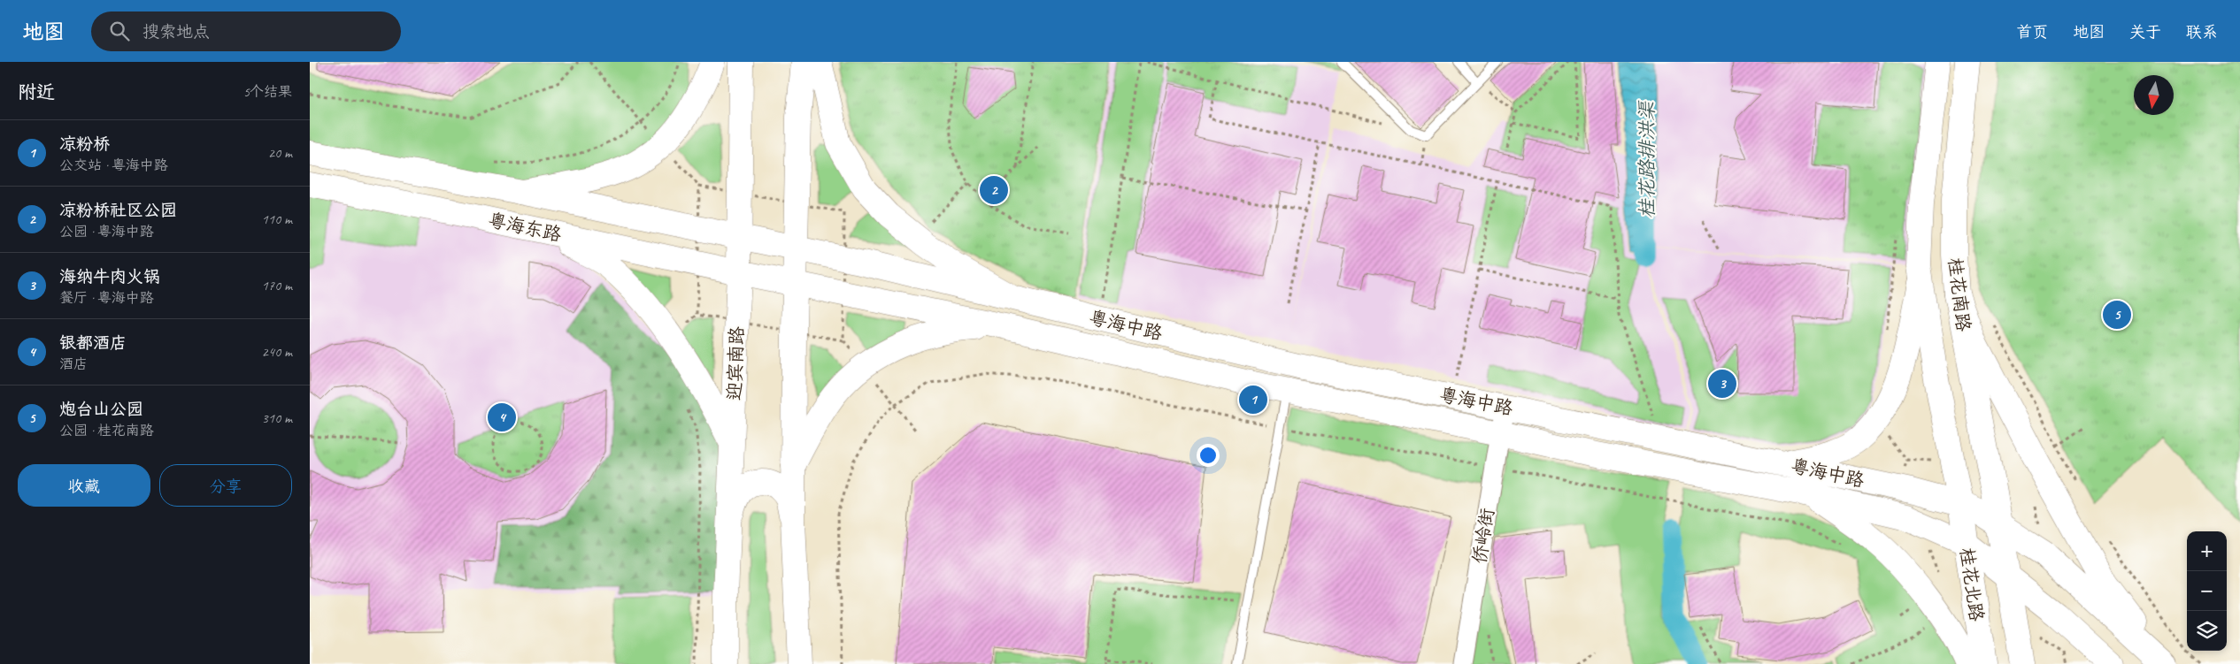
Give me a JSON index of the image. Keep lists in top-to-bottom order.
{
  "streets": {
    "main road": [
      "粤海东路",
      "桂花南路",
      "粤海中路",
      "迎宾南路",
      "桂花北路"
    ],
    "street": ["侨岭街"]
  },
  "crossings": [
    ["粤海东路", "粤海中路"],
    ["粤海东路", "迎宾南路"],
    ["桂花南路", "粤海中路"],
    ["桂花南路", "桂花北路"],
    ["粤海中路", "迎宾南路"],
    ["粤海中路", "侨岭街"],
    ["粤海中路", "桂花北路"]
  ],
  "water": ["桂花路排洪渠"],
  "north": "bottom",
  "page": {
    "header": "地图",
    "search": "搜索地点",
    "nav": [
      "首页",
      "地图",
      "关于",
      "联系"
    ],
    "heading": ["附近", "5个结果"],
    "list": [
      {
        "mark": "1",
        "name": "凉粉桥",
        "note": "公交站 · 粤海中路",
        "value": "20 m"
      },
      {
        "mark": "2",
        "name": "凉粉桥社区公园",
        "note": "公园 · 粤海中路",
        "value": "110 m"
      },
      {
        "mark": "3",
        "name": "海纳牛肉火锅",
        "note": "餐厅 · 粤海中路",
        "value": "170 m"
      },
      {
        "mark": "4",
        "name": "银都酒店",
        "note": "酒店",
        "value": "240 m"
      },
      {
        "mark": "5",
        "name": "炮台山公园",
        "note": "公园 · 桂花南路",
        "value": "310 m"
      }
    ],
    "pins": [
      "2",
      "5",
      "3",
      "1",
      "4"
    ],
    "buttons": ["收藏", "分享"],
    "map_buttons": ["+", "−"]
  }
}
